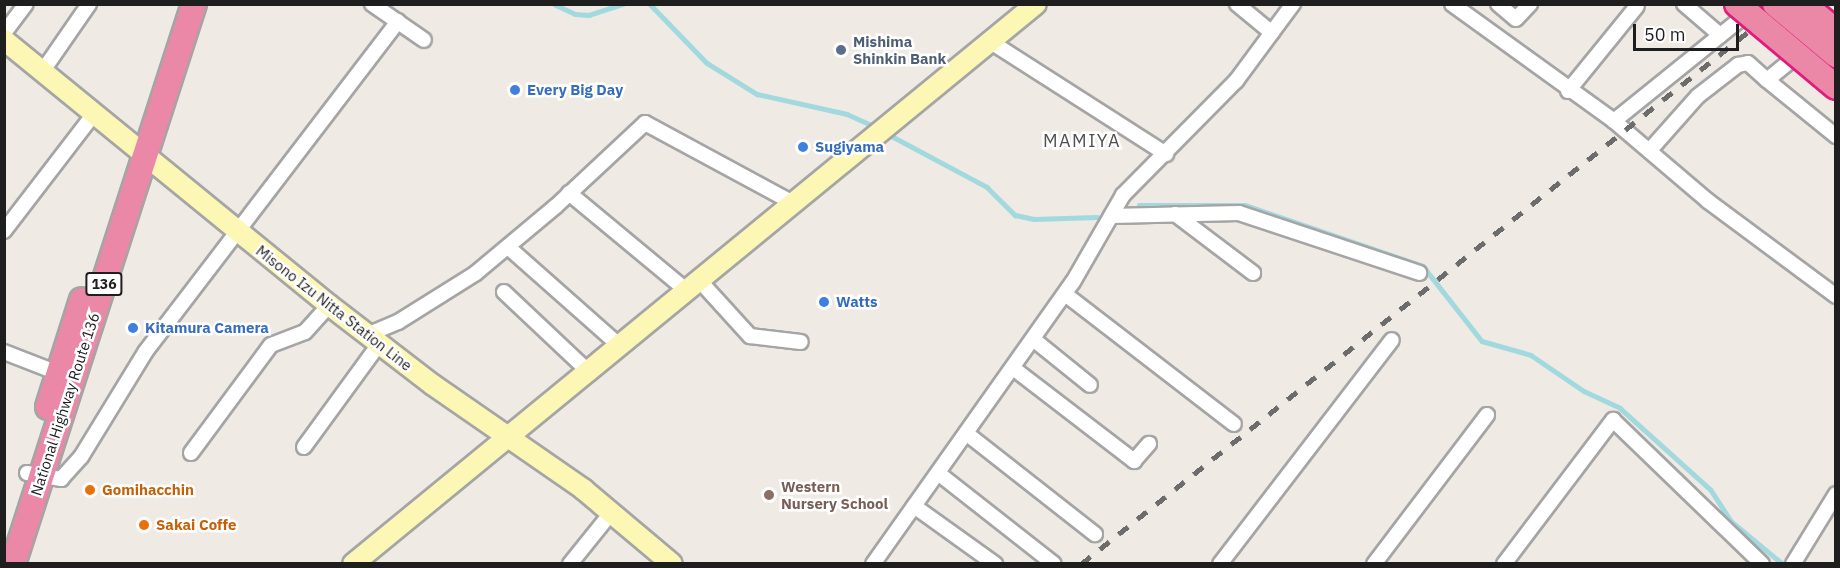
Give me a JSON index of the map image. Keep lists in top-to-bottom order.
{
  "streets": {
    "highway": ["136", "National Highway Route 136"],
    "street": ["Misono Izu Nitta Station Line"]
  },
  "crossings": [
    ["Misono Izu Nitta Station Line", "National Highway Route 136"]
  ],
  "districts": ["MAMIYA"],
  "places": [
    "Mishima Shinkin Bank",
    "Every Big Day",
    "Sugiyama",
    "Watts",
    "Kitamura Camera",
    "Gomihacchin",
    "Western Nursery School",
    "Sakai Coffe"
  ],
  "scale_bar": "50 m"
}
